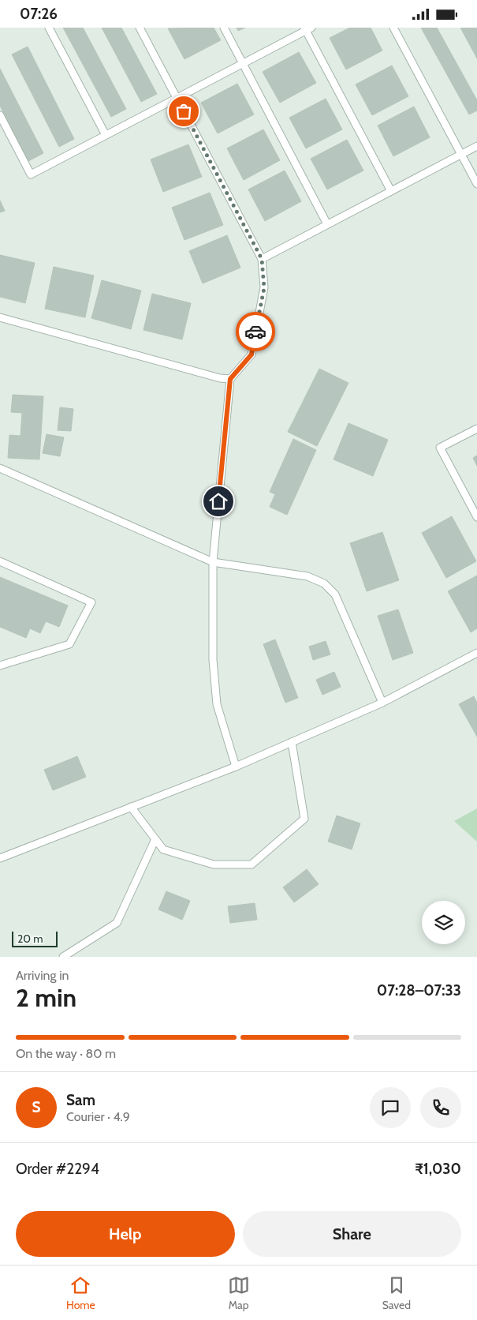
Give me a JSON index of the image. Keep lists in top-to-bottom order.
{
  "scale_bar": "20 m",
  "page": {
    "status": "07:26",
    "scale": "20 m",
    "heading": ["2 min", "Arriving in", "07:28–07:33"],
    "panel": [
      "Sam",
      "Courier · 4.9",
      "Order #2294",
      "₹1,030"
    ],
    "bar": "On the way · 80 m",
    "round": "S",
    "buttons": ["Help", "Share"],
    "tabs": ["Home", "Map", "Saved"]
  }
}
